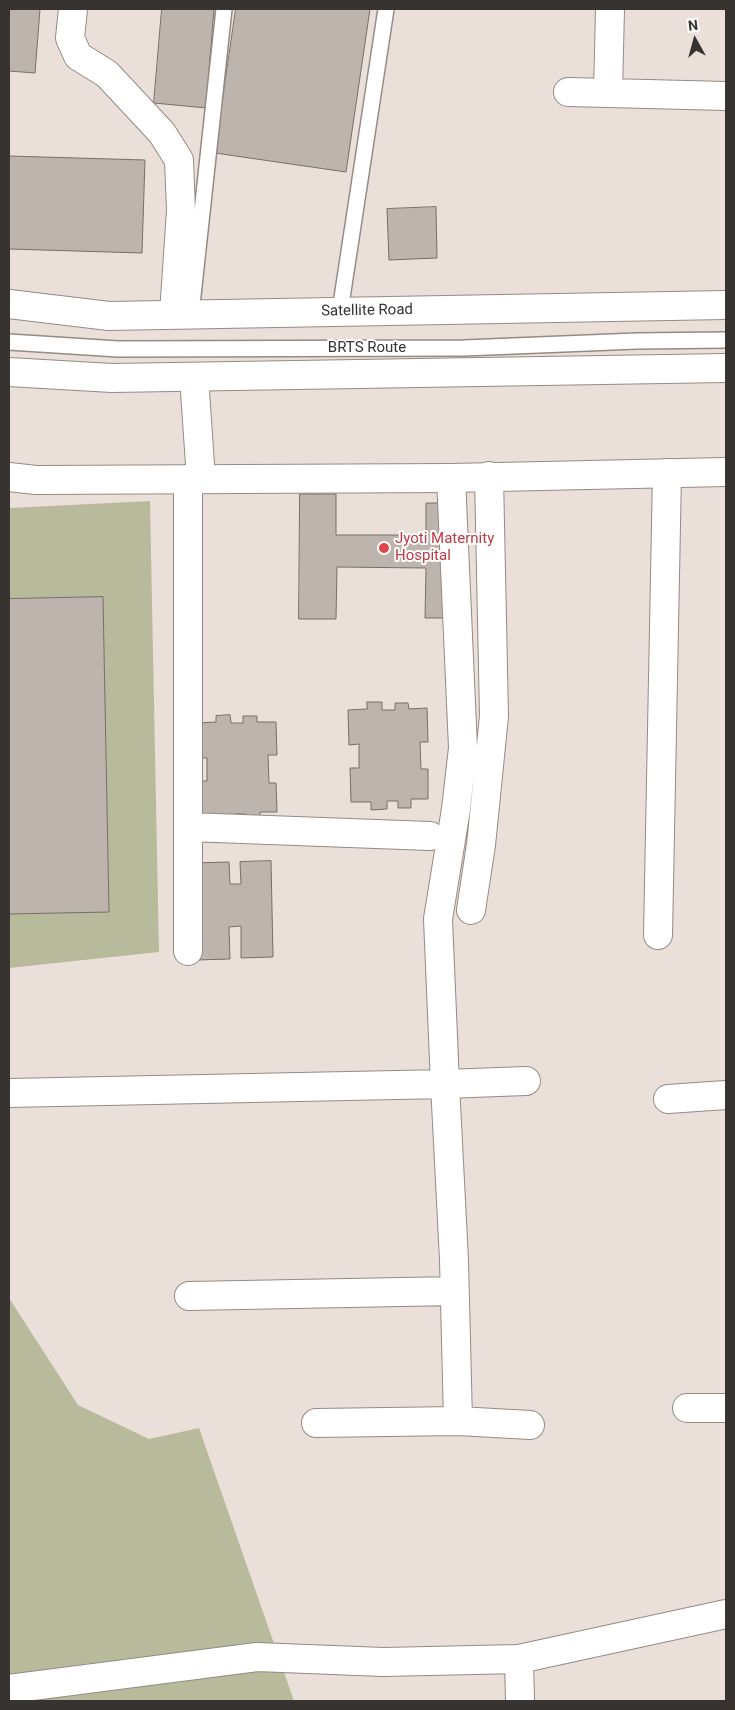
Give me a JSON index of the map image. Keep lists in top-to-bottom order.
{
  "streets": {
    "street": ["Satellite Road"],
    "lane": ["BRTS Route"]
  },
  "places": ["Jyoti Maternity Hospital"],
  "north": "top"
}
